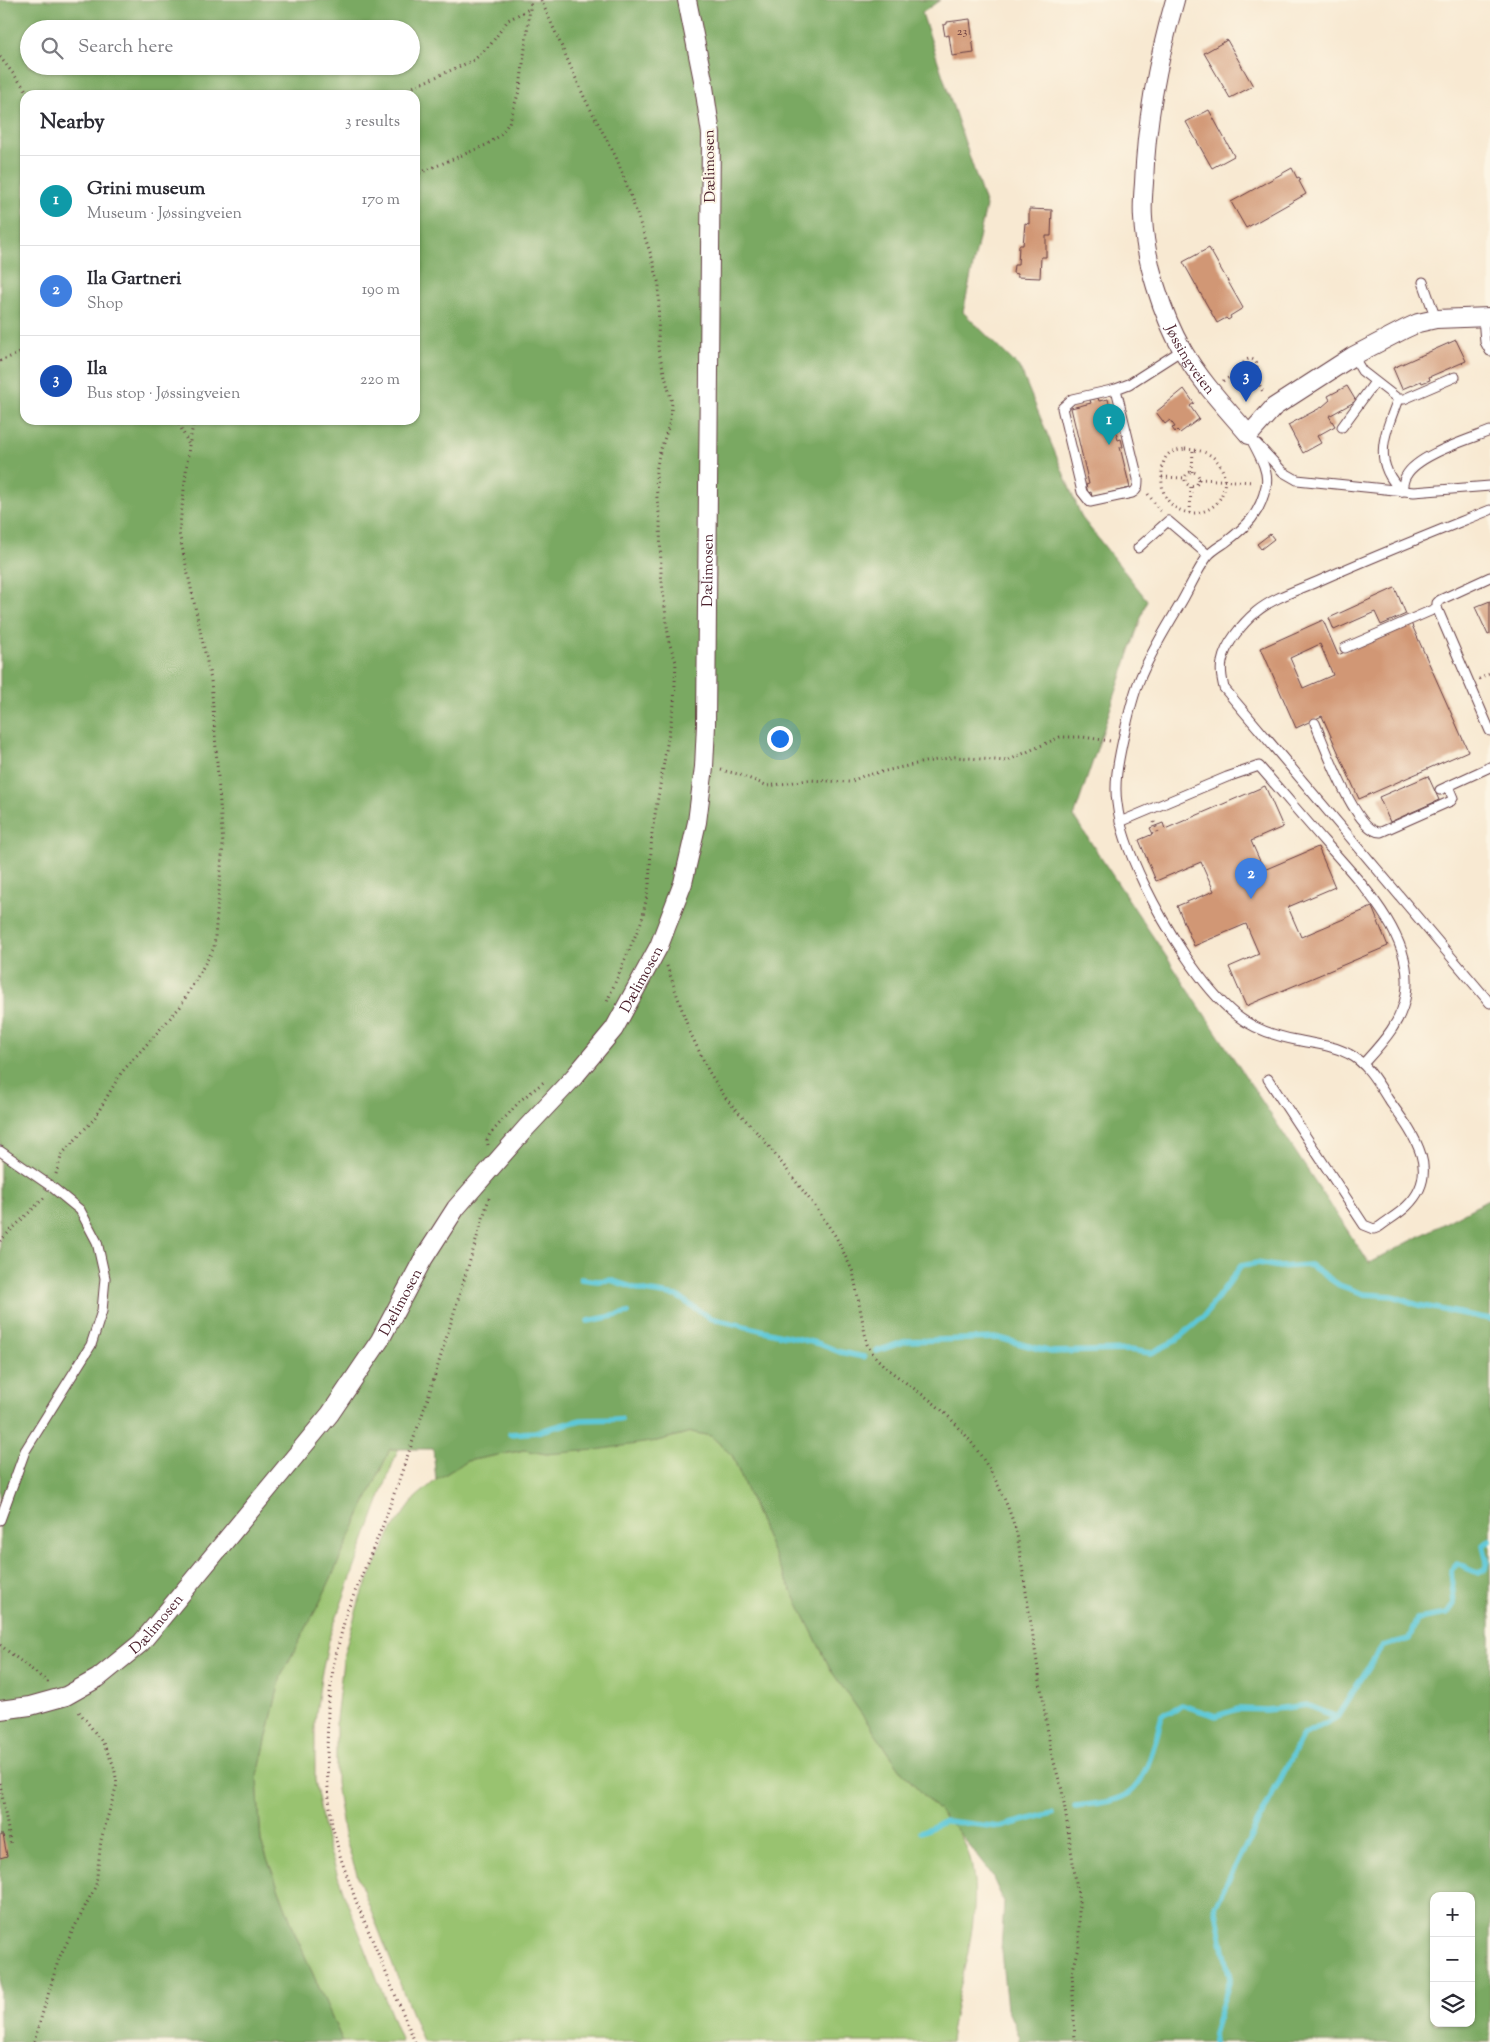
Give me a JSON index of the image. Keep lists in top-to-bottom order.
{
  "streets": {
    "street": ["Dælimosen", "Jøssingveien"]
  },
  "house_numbers": ["23"],
  "page": {
    "search": "Search here",
    "heading": ["Nearby", "3 results"],
    "list": [
      {
        "mark": "1",
        "name": "Grini museum",
        "note": "Museum · Jøssingveien",
        "value": "170 m"
      },
      {
        "mark": "2",
        "name": "Ila Gartneri",
        "note": "Shop",
        "value": "190 m"
      },
      {
        "mark": "3",
        "name": "Ila",
        "note": "Bus stop · Jøssingveien",
        "value": "220 m"
      }
    ],
    "pins": ["3", "1", "2"],
    "map_buttons": ["+", "−"]
  }
}
